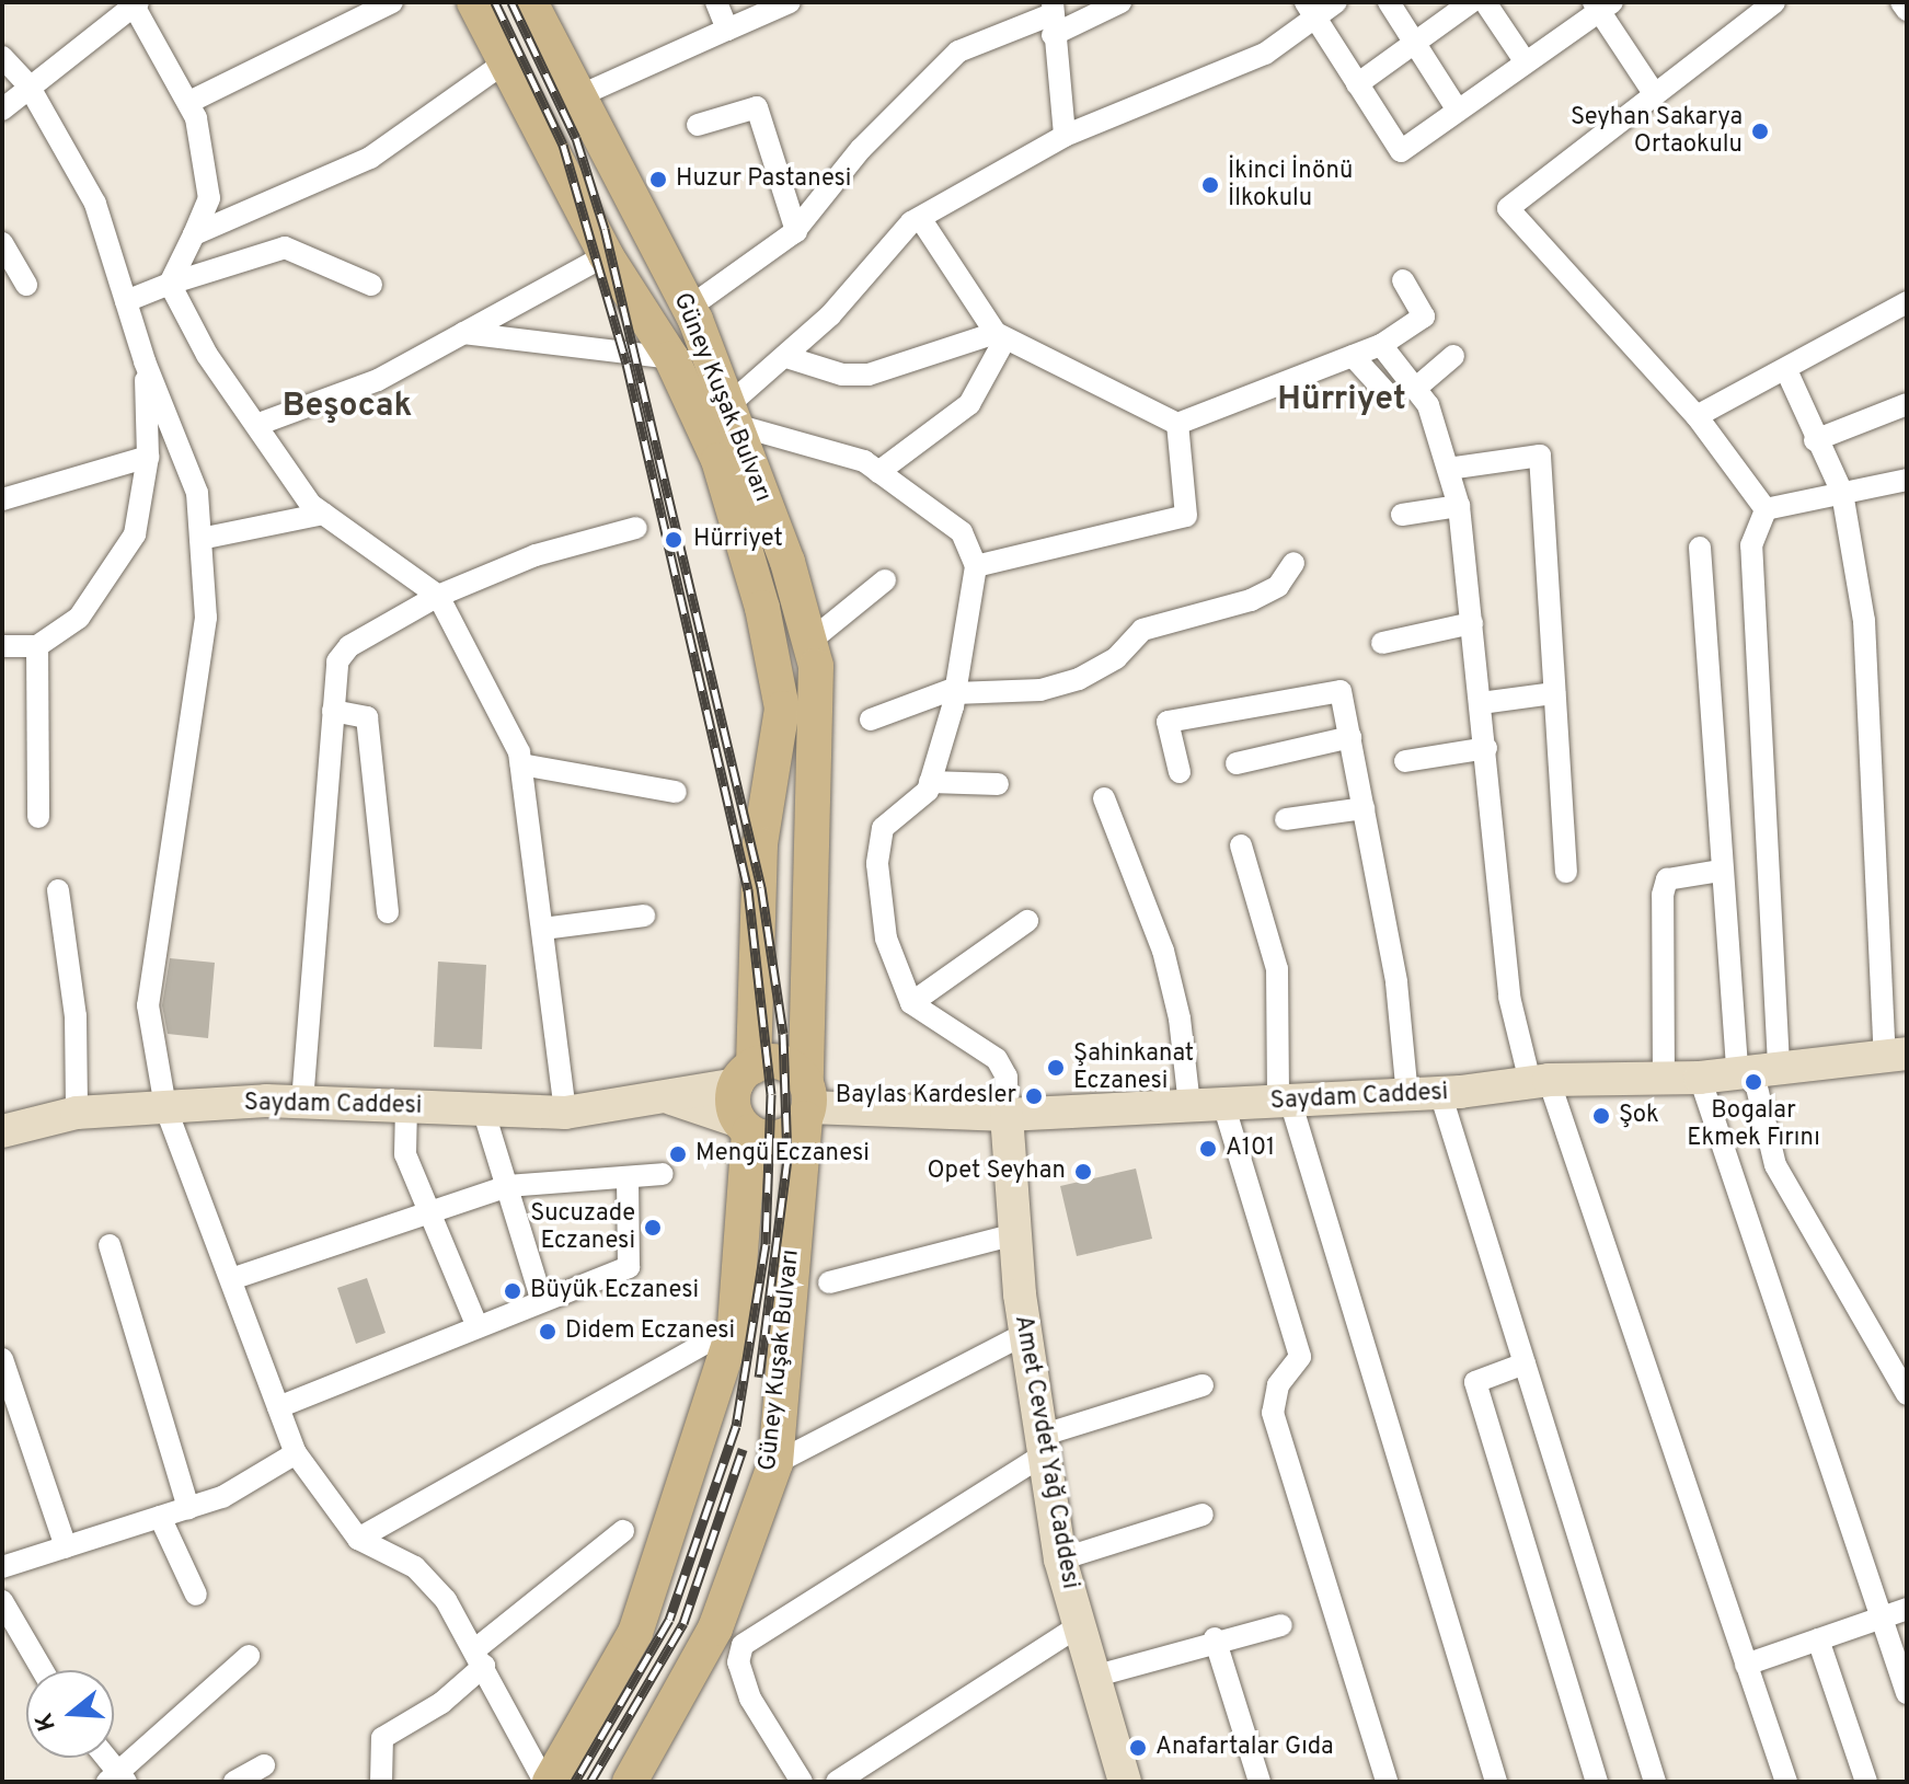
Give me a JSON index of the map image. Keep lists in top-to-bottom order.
{
  "streets": {
    "main road": ["Güney Kuşak Bulvarı", "Saydam Caddesi", "Amet Cevdet Yağ Caddesi"]
  },
  "crossings": [
    ["Güney Kuşak Bulvarı", "Saydam Caddesi"],
    ["Saydam Caddesi", "Amet Cevdet Yağ Caddesi"]
  ],
  "districts": ["Hürriyet", "Beşocak"],
  "places": [
    "Seyhan Sakarya Ortaokulu",
    "Huzur Pastanesi",
    "İkinci İnönü İlkokulu",
    "Hürriyet",
    "Şahinkanat Eczanesi",
    "Bogalar Ekmek Fırını",
    "Baylas Kardesler",
    "Şok",
    "A101",
    "Mengü Eczanesi",
    "Opet Seyhan",
    "Sucuzade Eczanesi",
    "Büyük Eczanesi",
    "Didem Eczanesi",
    "Anafartalar Gıda"
  ],
  "north": "left"
}
